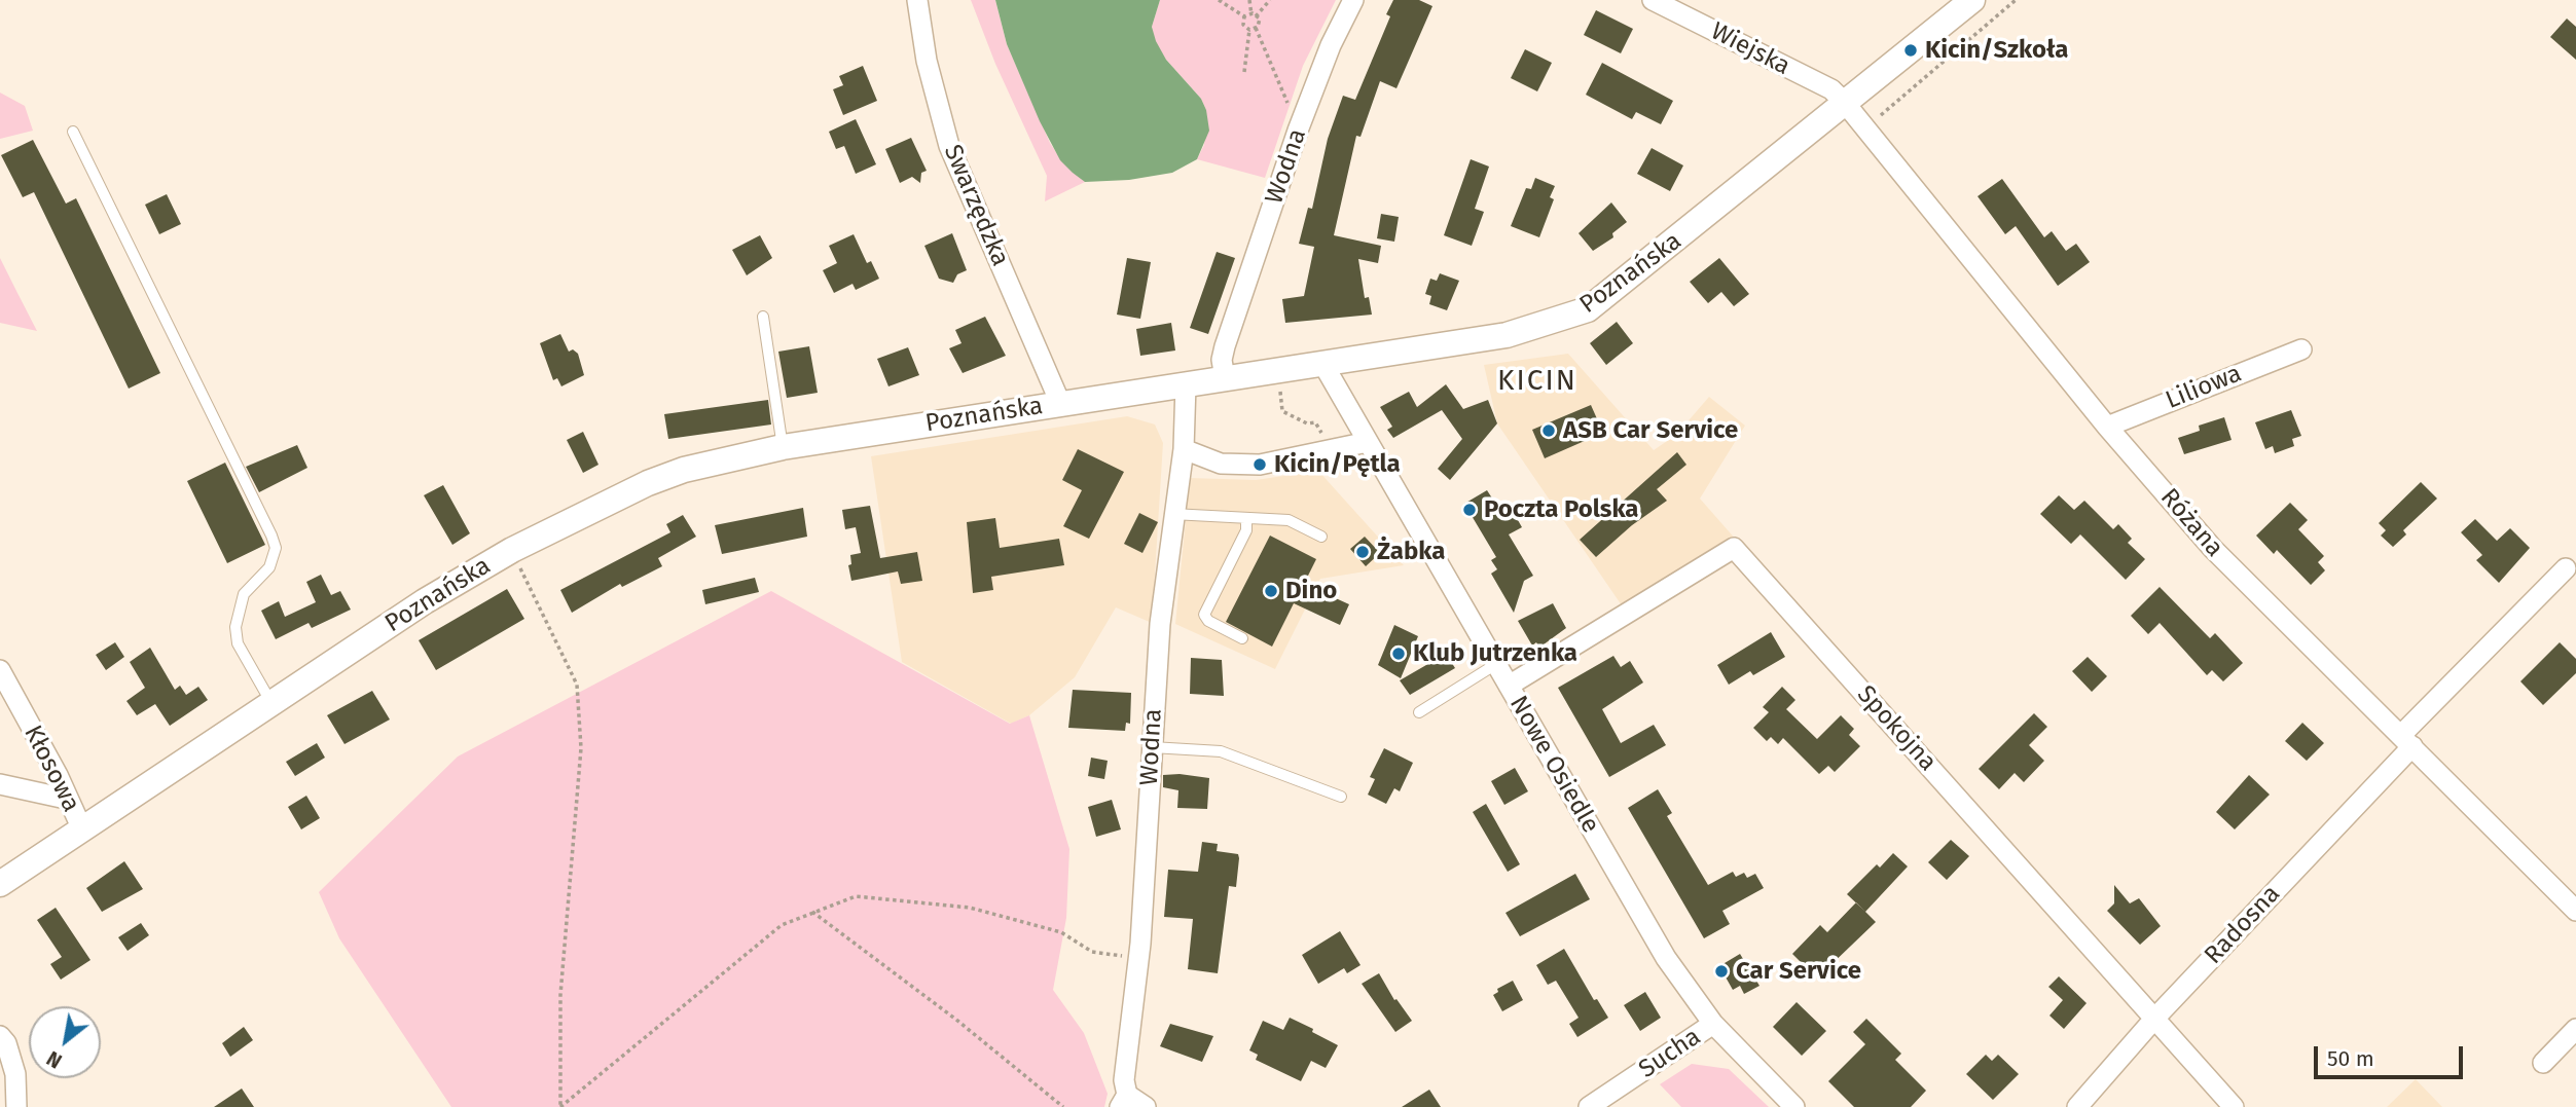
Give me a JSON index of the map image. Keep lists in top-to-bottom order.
{
  "streets": {
    "street": [
      "Wiejska",
      "Wodna",
      "Swarzędzka",
      "Poznańska",
      "Liliowa",
      "Różana",
      "Spokojna",
      "Nowe Osiedle",
      "Kłosowa",
      "Radosna",
      "Sucha"
    ]
  },
  "crossings": [
    ["Wiejska", "Poznańska"],
    ["Wiejska", "Różana"],
    ["Wodna", "Poznańska"],
    ["Swarzędzka", "Poznańska"],
    ["Poznańska", "Różana"],
    ["Poznańska", "Nowe Osiedle"],
    ["Poznańska", "Kłosowa"],
    ["Liliowa", "Różana"],
    ["Różana", "Radosna"],
    ["Spokojna", "Nowe Osiedle"],
    ["Spokojna", "Radosna"],
    ["Nowe Osiedle", "Sucha"]
  ],
  "districts": ["KICIN"],
  "places": [
    "Kicin/Szkoła",
    "ASB Car Service",
    "Kicin/Pętla",
    "Poczta Polska",
    "Żabka",
    "Dino",
    "Klub Jutrzenka",
    "Car Service"
  ],
  "scale_bar": "50 m",
  "north": "bottom left"
}
